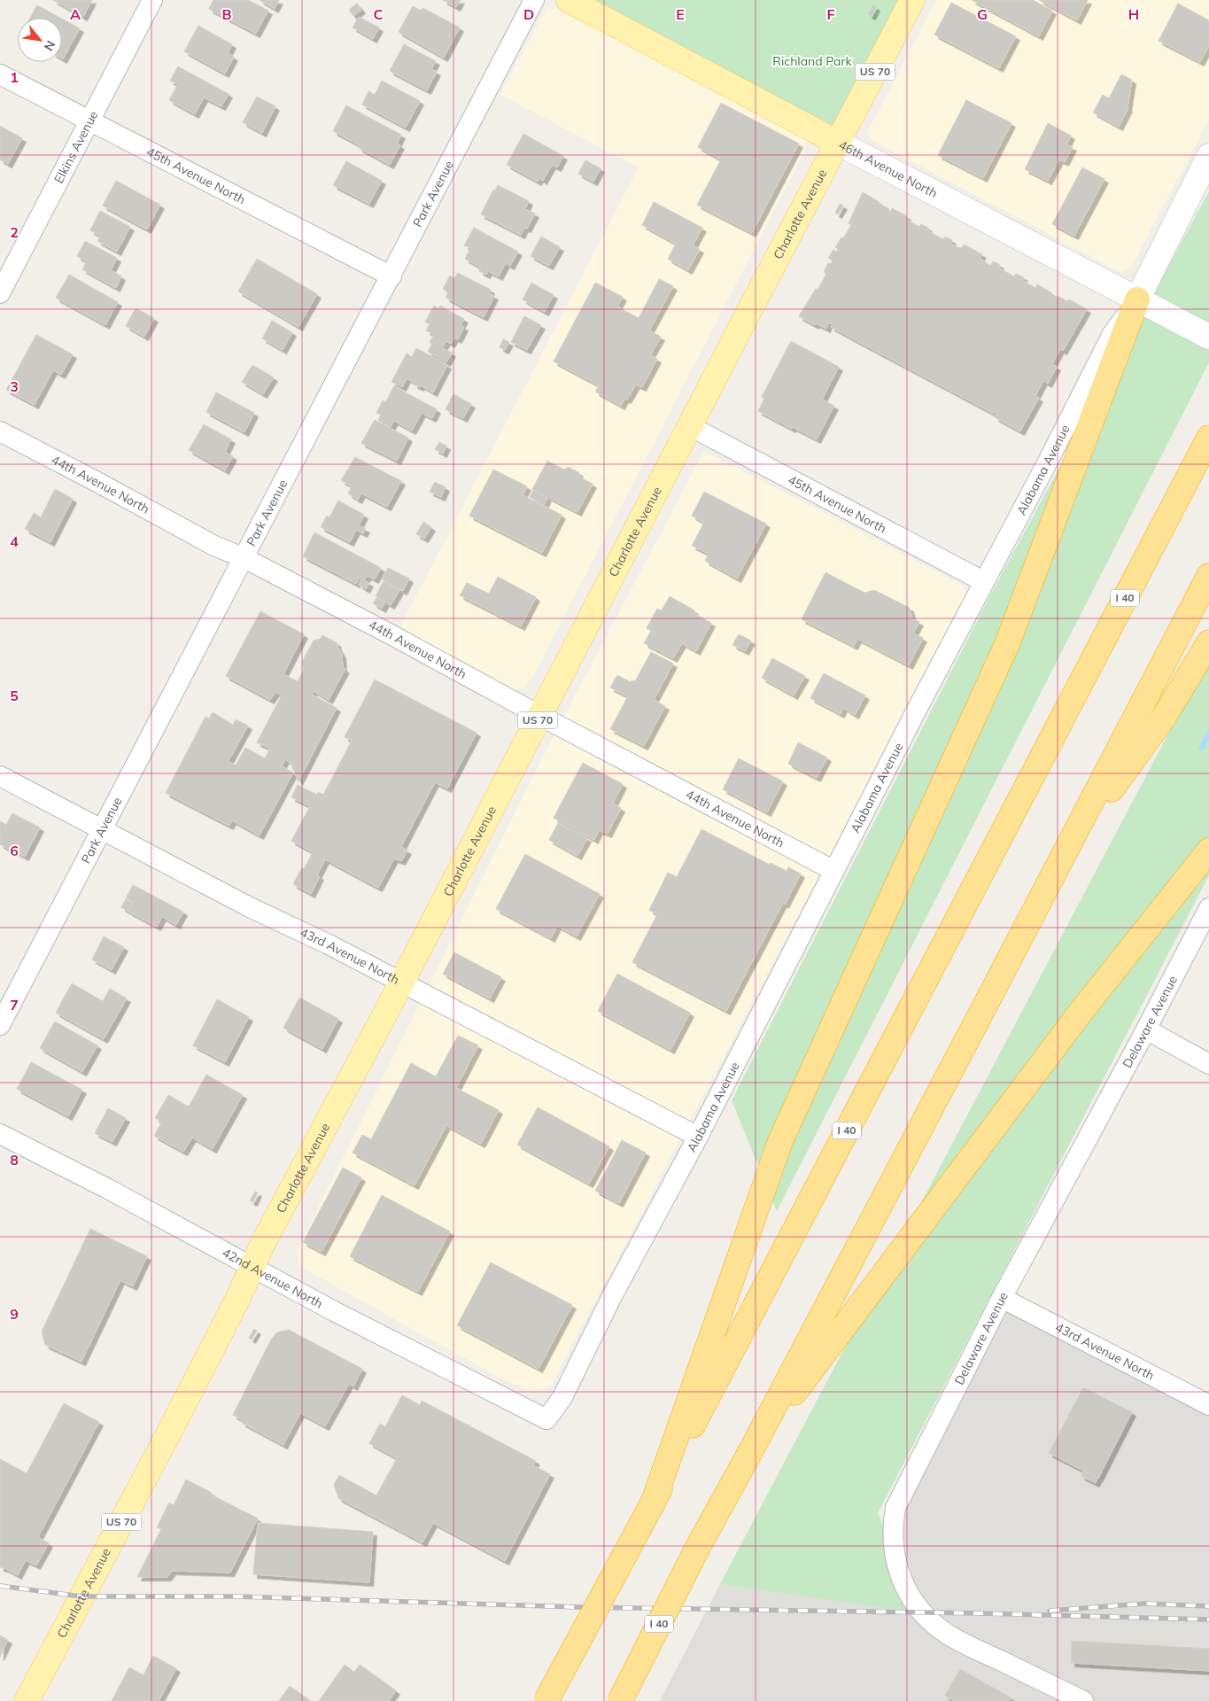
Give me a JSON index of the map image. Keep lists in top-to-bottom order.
{
  "streets": {
    "highway": ["I 40"],
    "main road": [
      "US 70",
      "46th Avenue North",
      "Charlotte Avenue",
      "Alabama Avenue"
    ],
    "street": [
      "Elkins Avenue",
      "45th Avenue North",
      "Park Avenue",
      "44th Avenue North",
      "43rd Avenue North",
      "Delaware Avenue",
      "42nd Avenue North"
    ]
  },
  "crossings": [
    ["Elkins Avenue", "45th Avenue North"],
    ["46th Avenue North", "Charlotte Avenue"],
    ["46th Avenue North", "Alabama Avenue"],
    ["45th Avenue North", "Park Avenue"],
    ["45th Avenue North", "Charlotte Avenue"],
    ["45th Avenue North", "Alabama Avenue"],
    ["Park Avenue", "44th Avenue North"],
    ["Park Avenue", "43rd Avenue North"],
    ["Charlotte Avenue", "44th Avenue North"],
    ["Charlotte Avenue", "43rd Avenue North"],
    ["Charlotte Avenue", "42nd Avenue North"],
    ["Alabama Avenue", "44th Avenue North"],
    ["Alabama Avenue", "43rd Avenue North"],
    ["Alabama Avenue", "42nd Avenue North"],
    ["43rd Avenue North", "Delaware Avenue"]
  ],
  "parks": ["Richland Park"],
  "north": "bottom right",
  "grid": {
    "columns": [
      "A",
      "B",
      "C",
      "D",
      "E",
      "F",
      "G",
      "H"
    ],
    "rows": [
      "1",
      "2",
      "3",
      "4",
      "5",
      "6",
      "7",
      "8",
      "9"
    ]
  }
}
